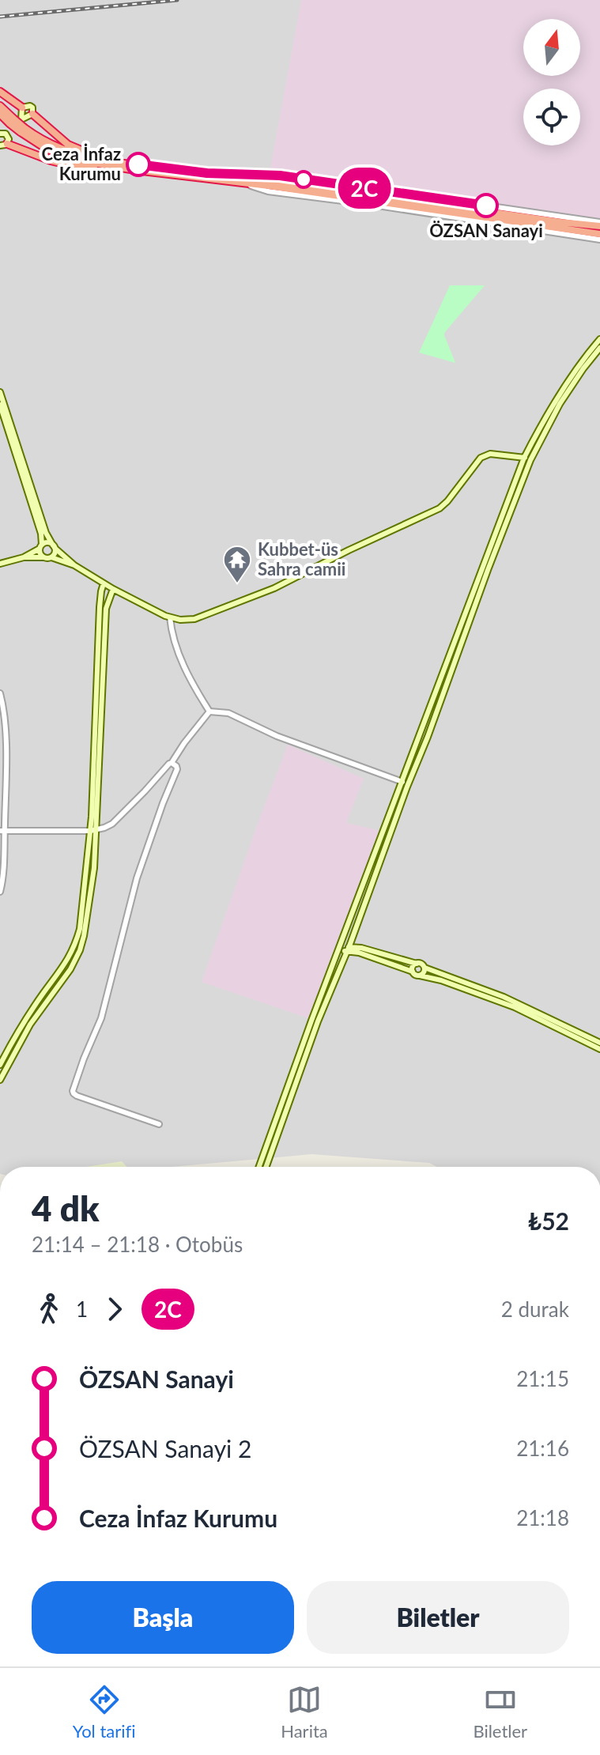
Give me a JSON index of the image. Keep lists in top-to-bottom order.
{
  "places": {
    "other": ["Ceza İnfaz Kurumu", "ÖZSAN Sanayi"],
    "temple": ["Kubbet-üs Sahra camii"]
  },
  "lines": ["bus line 2C"],
  "north": "top",
  "page": {
    "on_map": "2C",
    "heading": ["4 dk", "21:14 – 21:18 · Otobüs", "₺52"],
    "legs": ["1", "2C", "2 durak"],
    "list": [
      {
        "name": "ÖZSAN Sanayi",
        "value": "21:15"
      },
      {
        "name": "ÖZSAN Sanayi 2",
        "value": "21:16"
      },
      {
        "name": "Ceza İnfaz Kurumu",
        "value": "21:18"
      }
    ],
    "buttons": ["Başla", "Biletler"],
    "tabs": ["Yol tarifi", "Harita", "Biletler"]
  }
}
